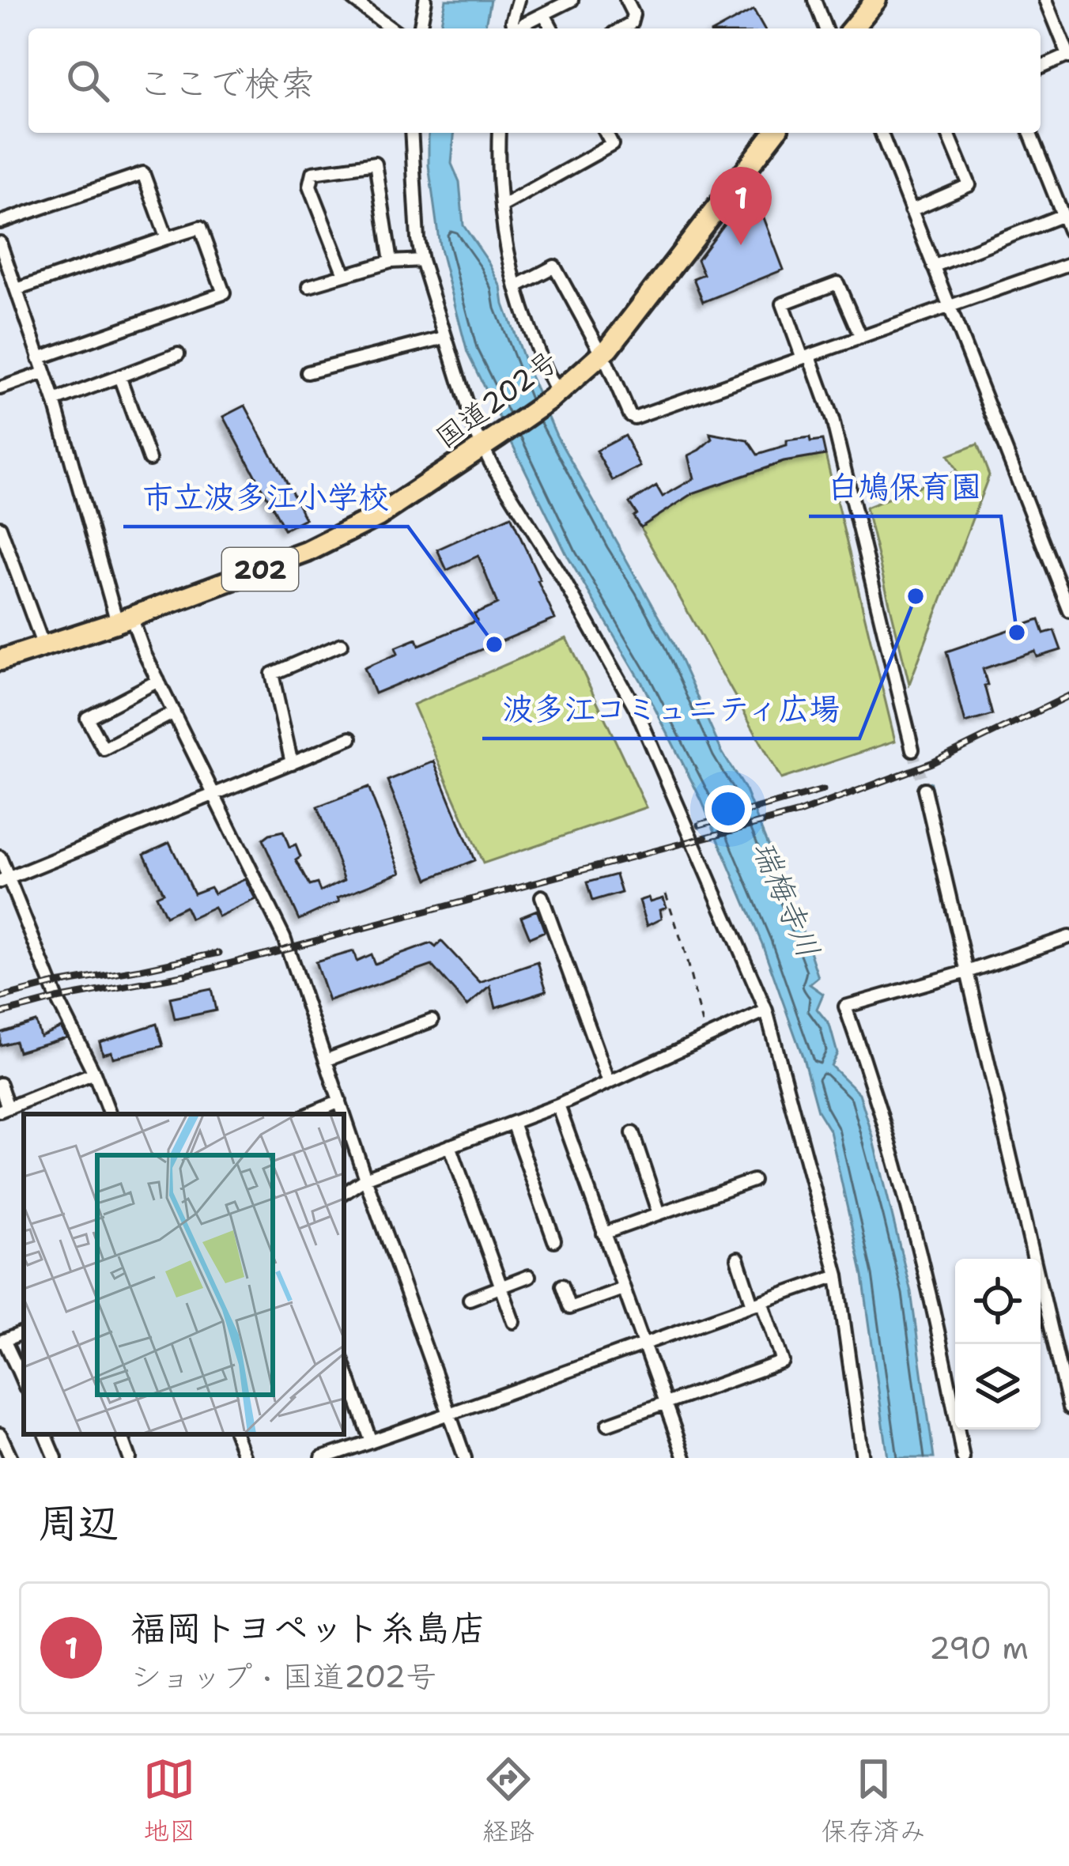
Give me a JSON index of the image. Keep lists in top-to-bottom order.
{
  "streets": {
    "highway": ["国道202号", "202"]
  },
  "water": ["瑞梅寺川"],
  "places": ["波多江コミュニティ広場", "白鳩保育園", "市立波多江小学校"],
  "page": {
    "search": "ここで検索",
    "pins": "1",
    "heading": "周辺",
    "list": [
      {
        "mark": "1",
        "name": "福岡トヨペット糸島店",
        "note": "ショップ · 国道202号",
        "value": "290 m"
      }
    ],
    "nav": ["地図", "経路", "保存済み"]
  }
}
